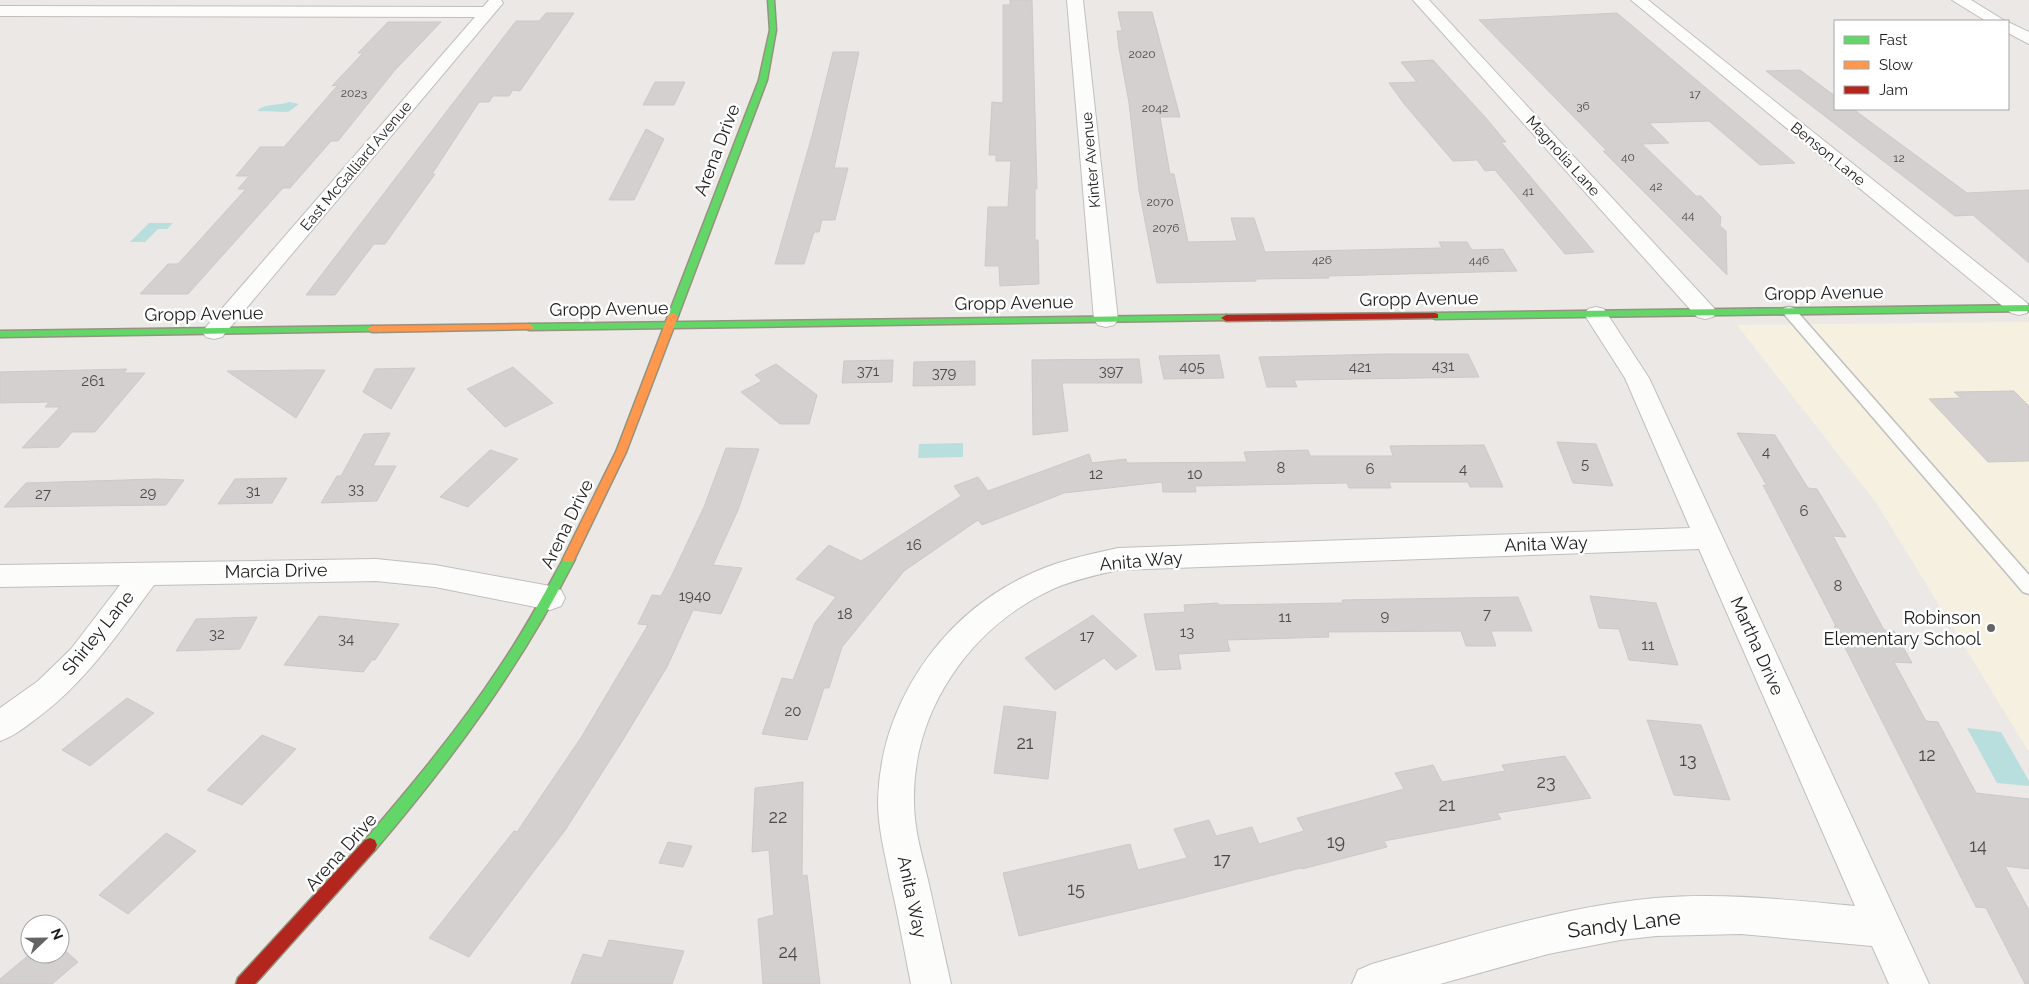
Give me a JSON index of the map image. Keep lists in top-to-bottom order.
{
  "streets": {
    "street": [
      "Arena Drive",
      "Benson Lane",
      "Magnolia Lane",
      "Kinter Avenue",
      "East McGalliard Avenue",
      "Gropp Avenue",
      "Anita Way",
      "Marcia Drive",
      "Shirley Lane",
      "Martha Drive",
      "Sandy Lane"
    ]
  },
  "crossings": [
    ["Arena Drive", "Gropp Avenue"],
    ["Arena Drive", "Marcia Drive"],
    ["Benson Lane", "Gropp Avenue"],
    ["Magnolia Lane", "Gropp Avenue"],
    ["Kinter Avenue", "Gropp Avenue"],
    ["East McGalliard Avenue", "Gropp Avenue"],
    ["Gropp Avenue", "Martha Drive"],
    ["Anita Way", "Martha Drive"],
    ["Marcia Drive", "Shirley Lane"],
    ["Martha Drive", "Sandy Lane"]
  ],
  "places": ["Robinson Elementary School"],
  "house_numbers": [
    "2020",
    "2023",
    "17",
    "36",
    "2042",
    "40",
    "12",
    "42",
    "41",
    "2070",
    "44",
    "2076",
    "426",
    "446",
    "431",
    "405",
    "421",
    "371",
    "397",
    "379",
    "261",
    "4",
    "5",
    "8",
    "6",
    "4",
    "12",
    "10",
    "33",
    "31",
    "29",
    "27",
    "6",
    "16",
    "8",
    "1940",
    "18",
    "7",
    "9",
    "11",
    "13",
    "32",
    "17",
    "34",
    "11",
    "20",
    "21",
    "12",
    "13",
    "23",
    "21",
    "22",
    "19",
    "14",
    "17",
    "15",
    "24"
  ],
  "legend": ["Fast", "Slow", "Jam"],
  "north": "right"
}
